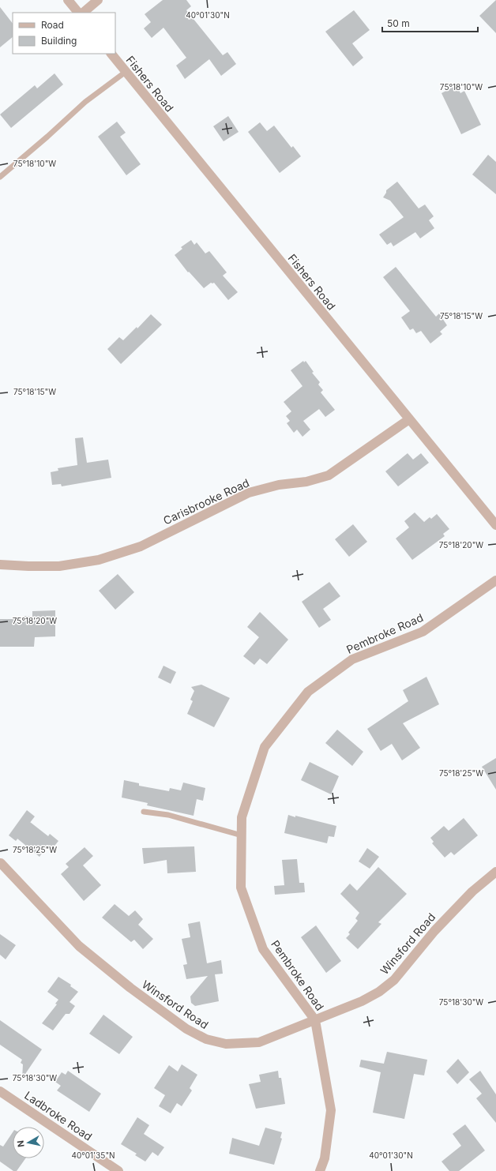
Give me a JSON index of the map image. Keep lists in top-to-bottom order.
{
  "streets": {
    "street": [
      "Fishers Road",
      "Carisbrooke Road",
      "Pembroke Road",
      "Winsford Road",
      "Ladbroke Road"
    ]
  },
  "crossings": [
    ["Fishers Road", "Carisbrooke Road"],
    ["Pembroke Road", "Winsford Road"]
  ],
  "legend": ["Road", "Building"],
  "scale_bar": "50 m",
  "north": "left",
  "coordinates": [
    "40°01'30\"N",
    "75°18'10\"W",
    "75°18'15\"W",
    "75°18'20\"W",
    "75°18'25\"W",
    "75°18'30\"W",
    "40°01'35\"N"
  ]
}
